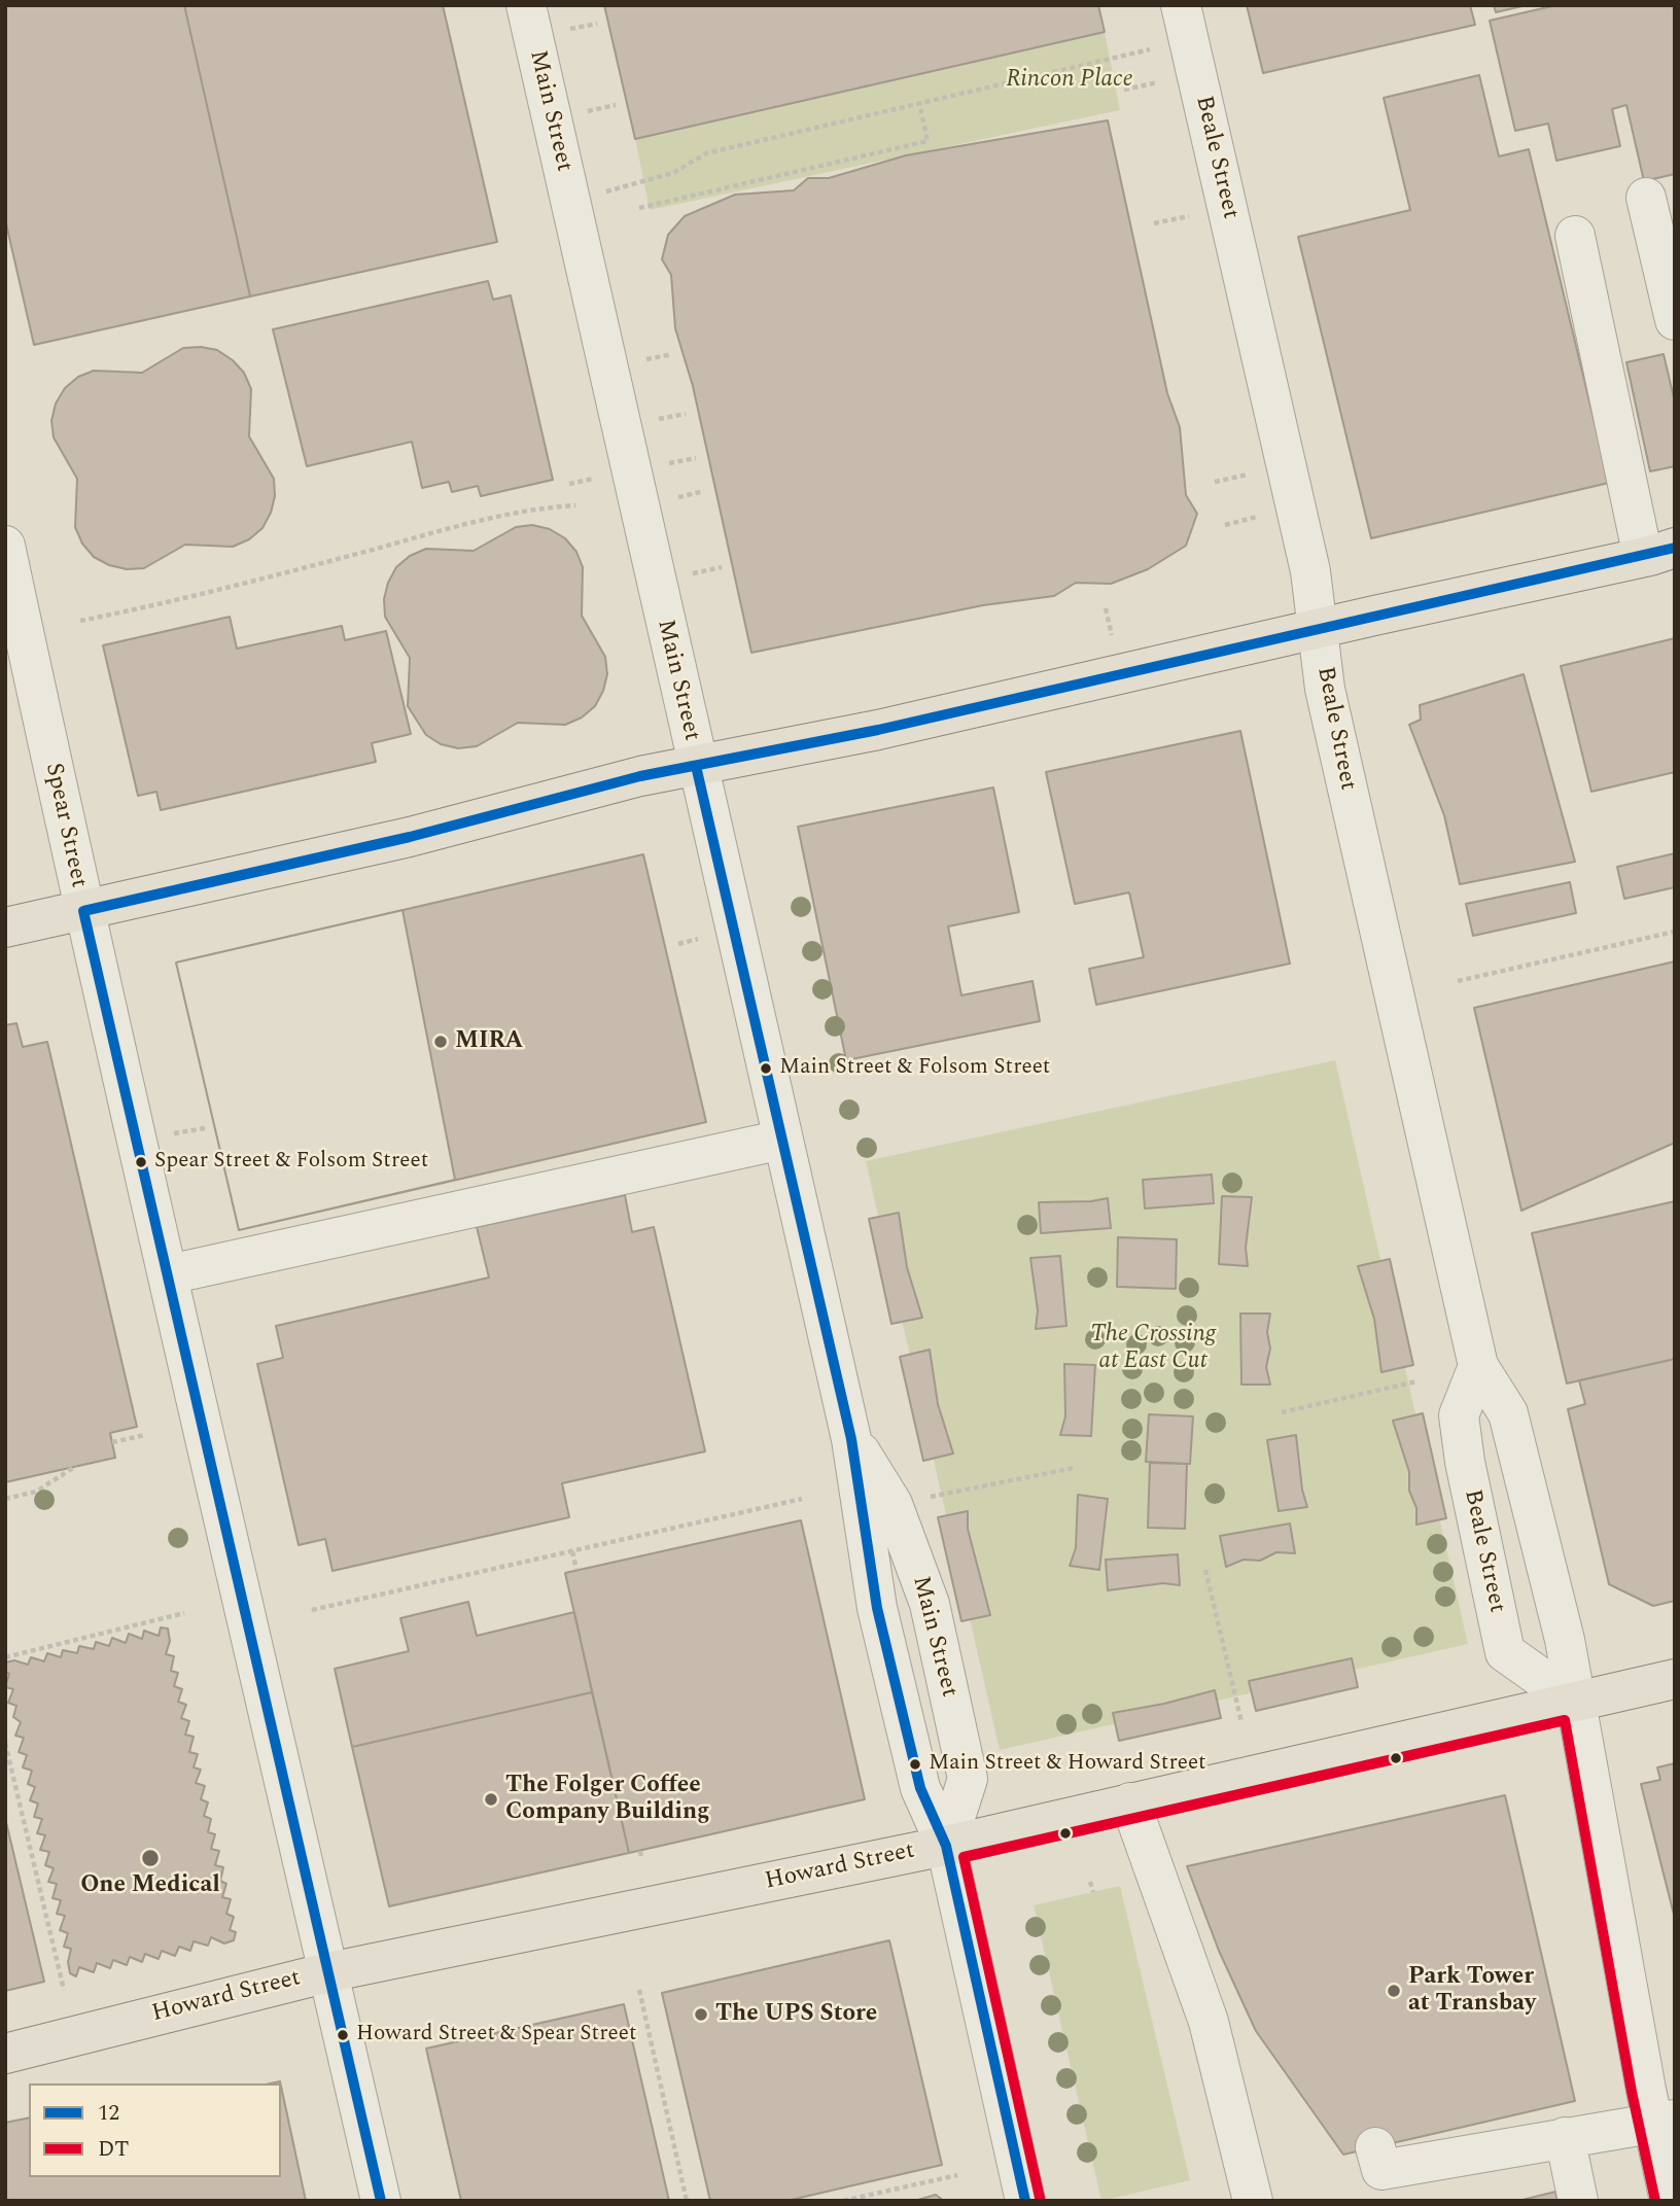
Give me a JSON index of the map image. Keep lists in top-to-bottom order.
{
  "streets": {
    "main road": ["Howard Street"],
    "street": ["Main Street", "Beale Street", "Spear Street"]
  },
  "crossings": [
    ["Main Street", "Howard Street"],
    ["Beale Street", "Howard Street"],
    ["Spear Street", "Howard Street"]
  ],
  "parks": ["Rincon Place", "The Crossing at East Cut"],
  "places": [
    "MIRA",
    "Main Street & Folsom Street",
    "Spear Street & Folsom Street",
    "Main Street & Howard Street",
    "The Folger Coffee Company Building",
    "One Medical",
    "Park Tower at Transbay",
    "The UPS Store",
    "Howard Street & Spear Street"
  ],
  "lines": ["transit line 12", "transit line DT"],
  "legend": ["12", "DT"]
}
